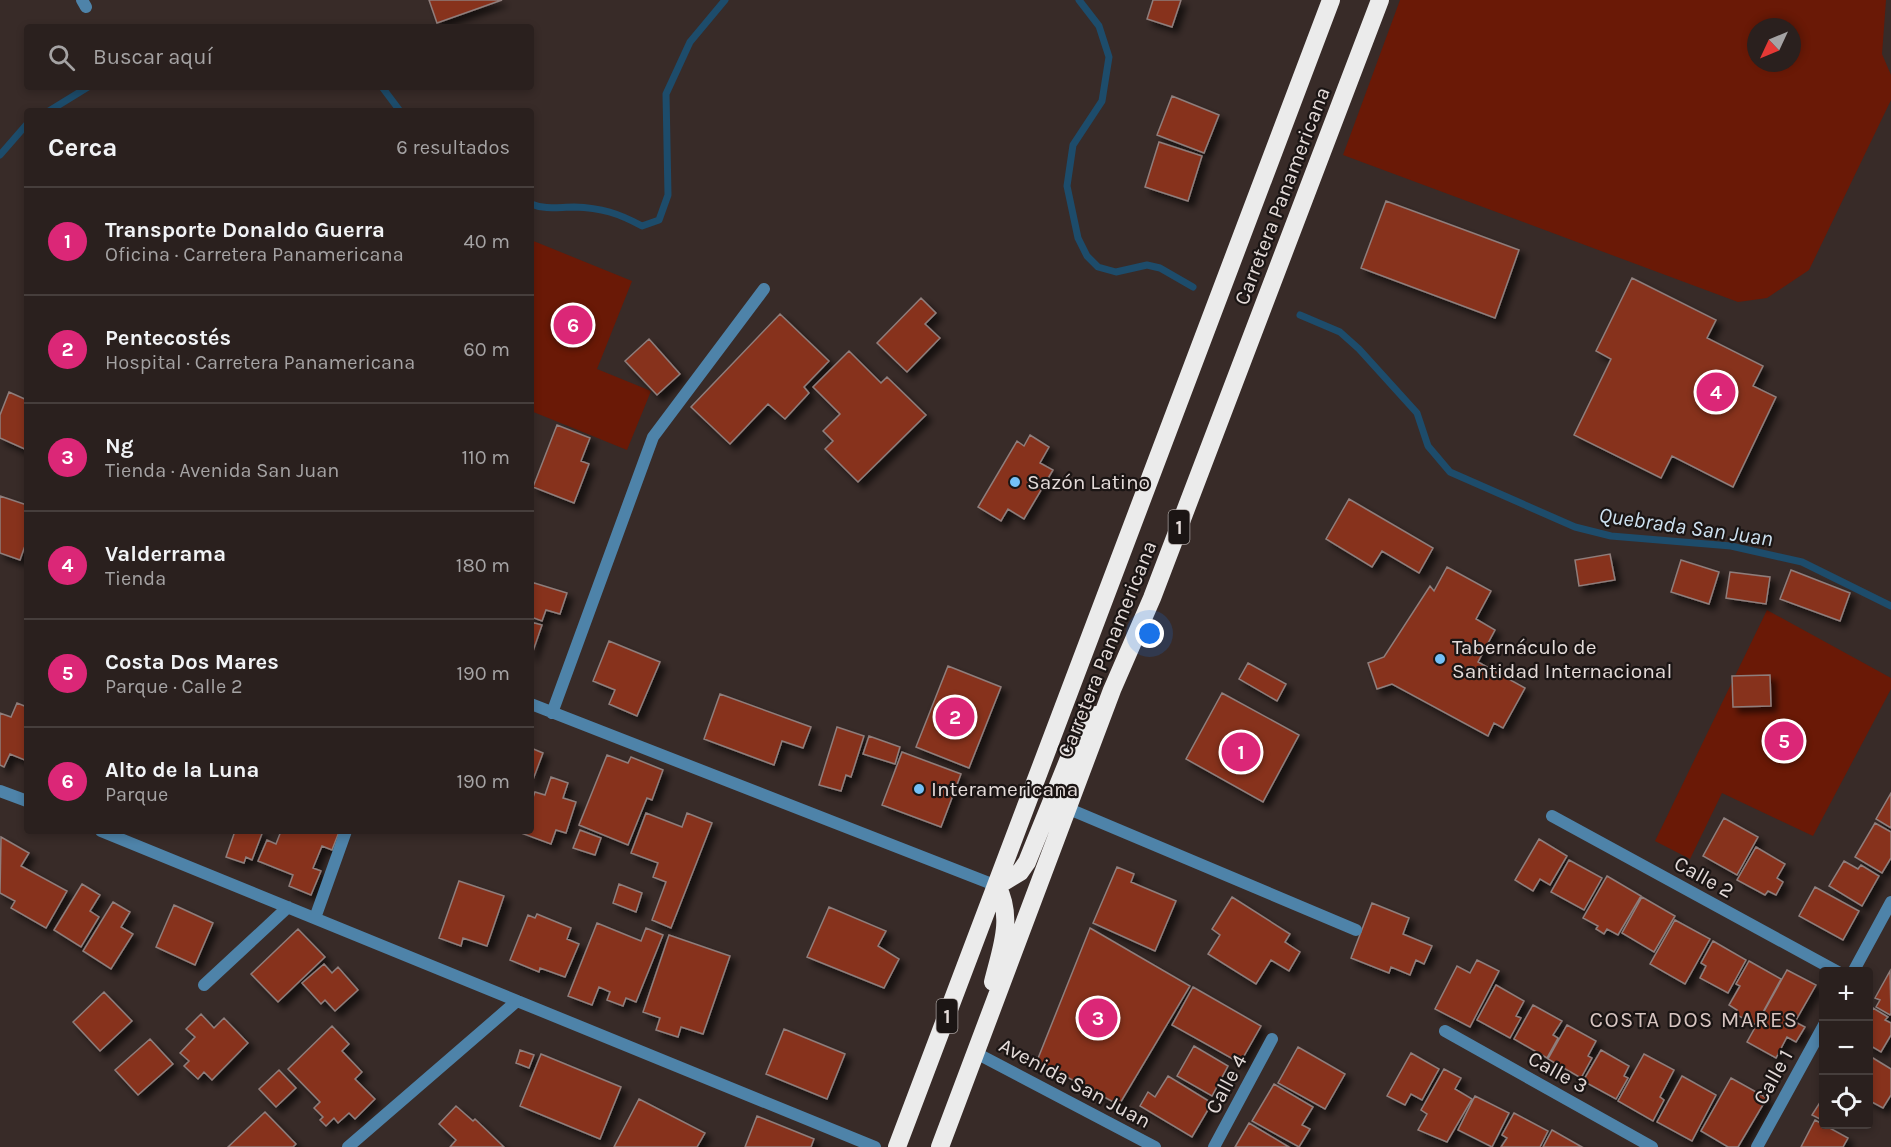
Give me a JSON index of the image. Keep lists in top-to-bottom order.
{
  "streets": {
    "highway": ["Carretera Panamericana", "1"],
    "street": [
      "Calle 2",
      "Calle 3",
      "Calle 1",
      "Avenida San Juan",
      "Calle 4"
    ]
  },
  "crossings": [
    ["Carretera Panamericana", "Avenida San Juan"]
  ],
  "districts": ["COSTA DOS MARES"],
  "water": ["Quebrada San Juan"],
  "places": ["Sazón Latino", "Tabernáculo de Santidad Internacional", "Interamericana"],
  "north": "bottom left",
  "page": {
    "search": "Buscar aquí",
    "heading": ["Cerca", "6 resultados"],
    "list": [
      {
        "mark": "1",
        "name": "Transporte Donaldo Guerra",
        "note": "Oficina · Carretera Panamericana",
        "value": "40 m"
      },
      {
        "mark": "2",
        "name": "Pentecostés",
        "note": "Hospital · Carretera Panamericana",
        "value": "60 m"
      },
      {
        "mark": "3",
        "name": "Ng",
        "note": "Tienda · Avenida San Juan",
        "value": "110 m"
      },
      {
        "mark": "4",
        "name": "Valderrama",
        "note": "Tienda",
        "value": "180 m"
      },
      {
        "mark": "5",
        "name": "Costa Dos Mares",
        "note": "Parque · Calle 2",
        "value": "190 m"
      },
      {
        "mark": "6",
        "name": "Alto de la Luna",
        "note": "Parque",
        "value": "190 m"
      }
    ],
    "pins": [
      "6",
      "4",
      "2",
      "5",
      "1",
      "3"
    ],
    "map_buttons": ["+", "−"]
  }
}
